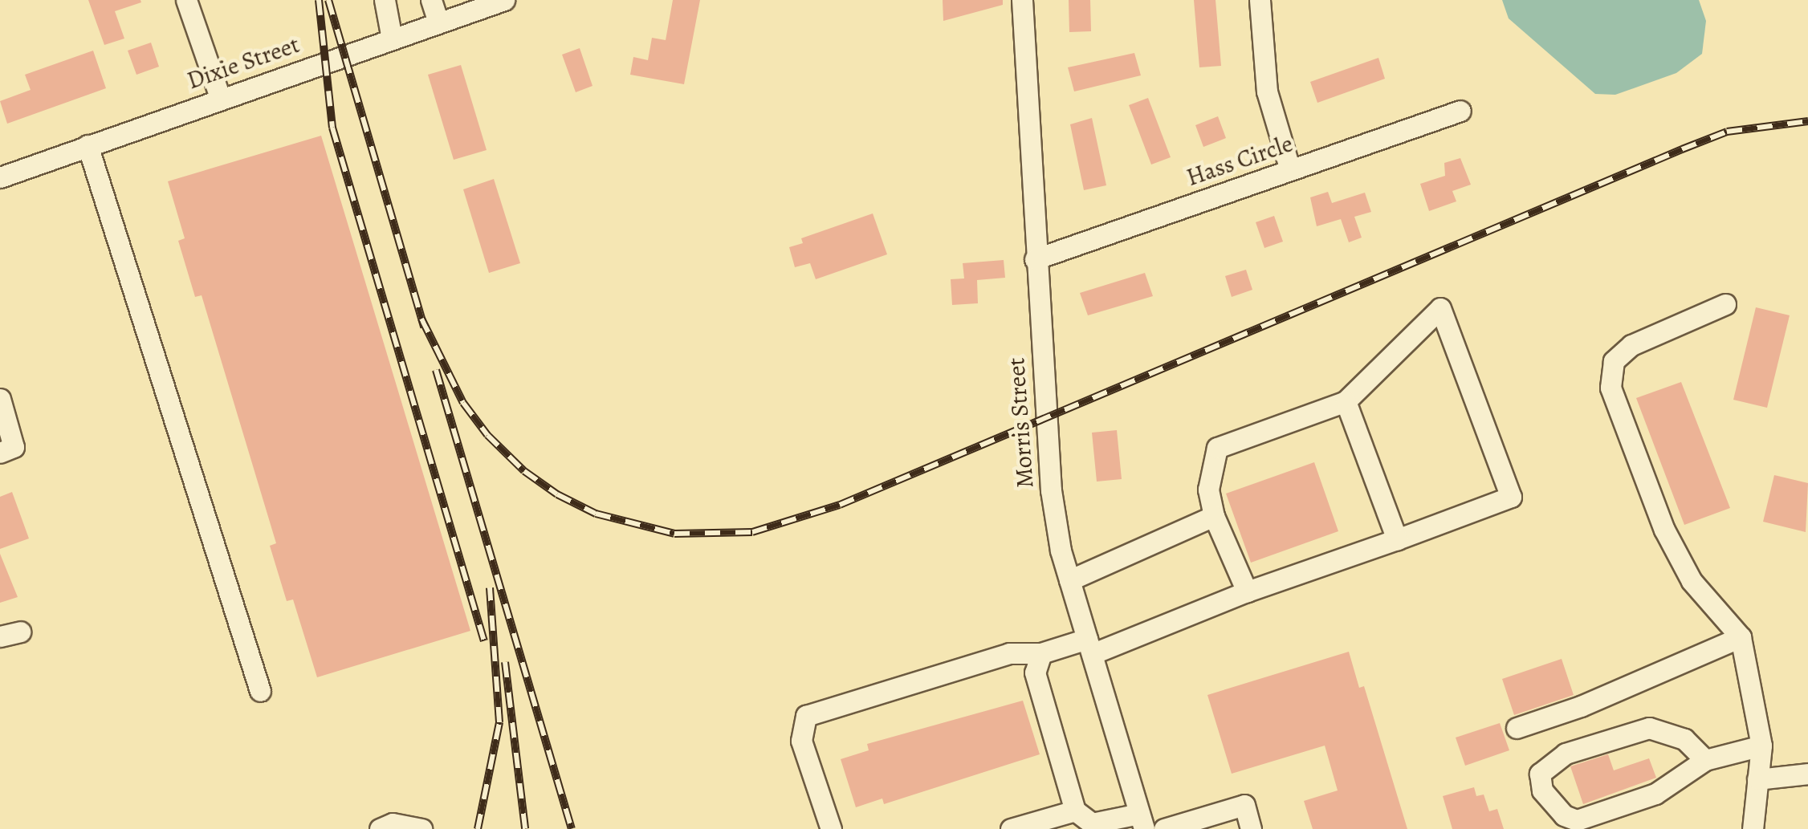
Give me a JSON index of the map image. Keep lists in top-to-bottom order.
{
  "streets": {
    "street": ["Dixie Street", "Hass Circle", "Morris Street"]
  },
  "crossings": [
    ["Hass Circle", "Morris Street"]
  ]
}
